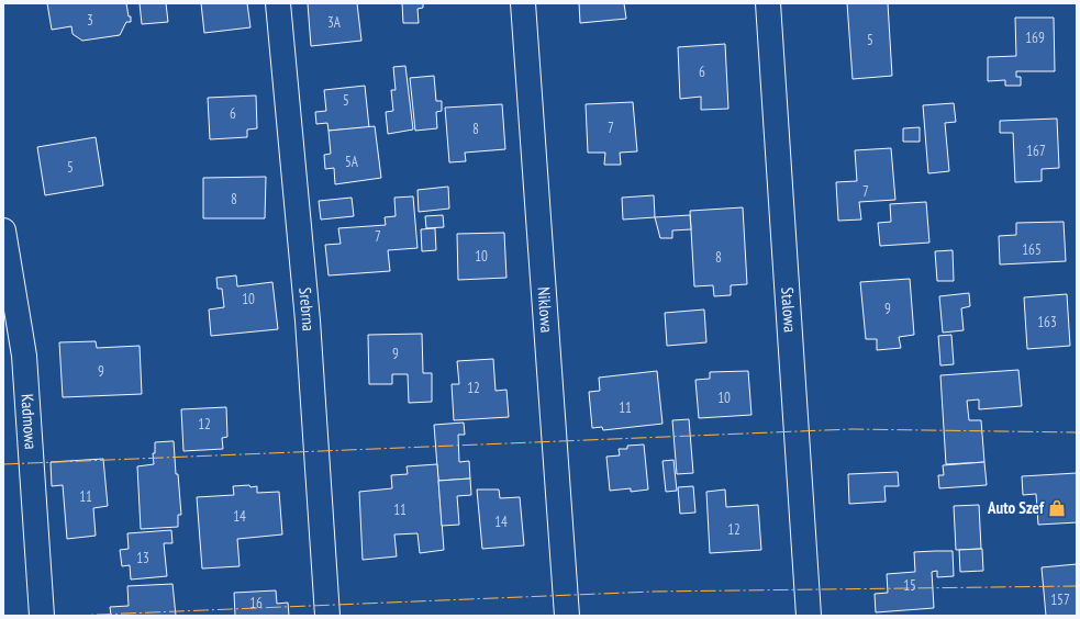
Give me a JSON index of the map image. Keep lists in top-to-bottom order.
{
  "streets": {
    "street": [
      "Srebrna",
      "Niklowa",
      "Stalowa",
      "Kadmowa"
    ]
  },
  "places": {
    "shop": ["Auto Szef"]
  },
  "house_numbers": [
    "3",
    "3A",
    "169",
    "5",
    "6",
    "5",
    "6",
    "7",
    "8",
    "167",
    "5A",
    "5",
    "7",
    "8",
    "7",
    "165",
    "10",
    "8",
    "10",
    "9",
    "163",
    "9",
    "9",
    "12",
    "10",
    "11",
    "12",
    "11",
    "11",
    "14",
    "14",
    "12",
    "13",
    "15",
    "157",
    "16"
  ]
}
